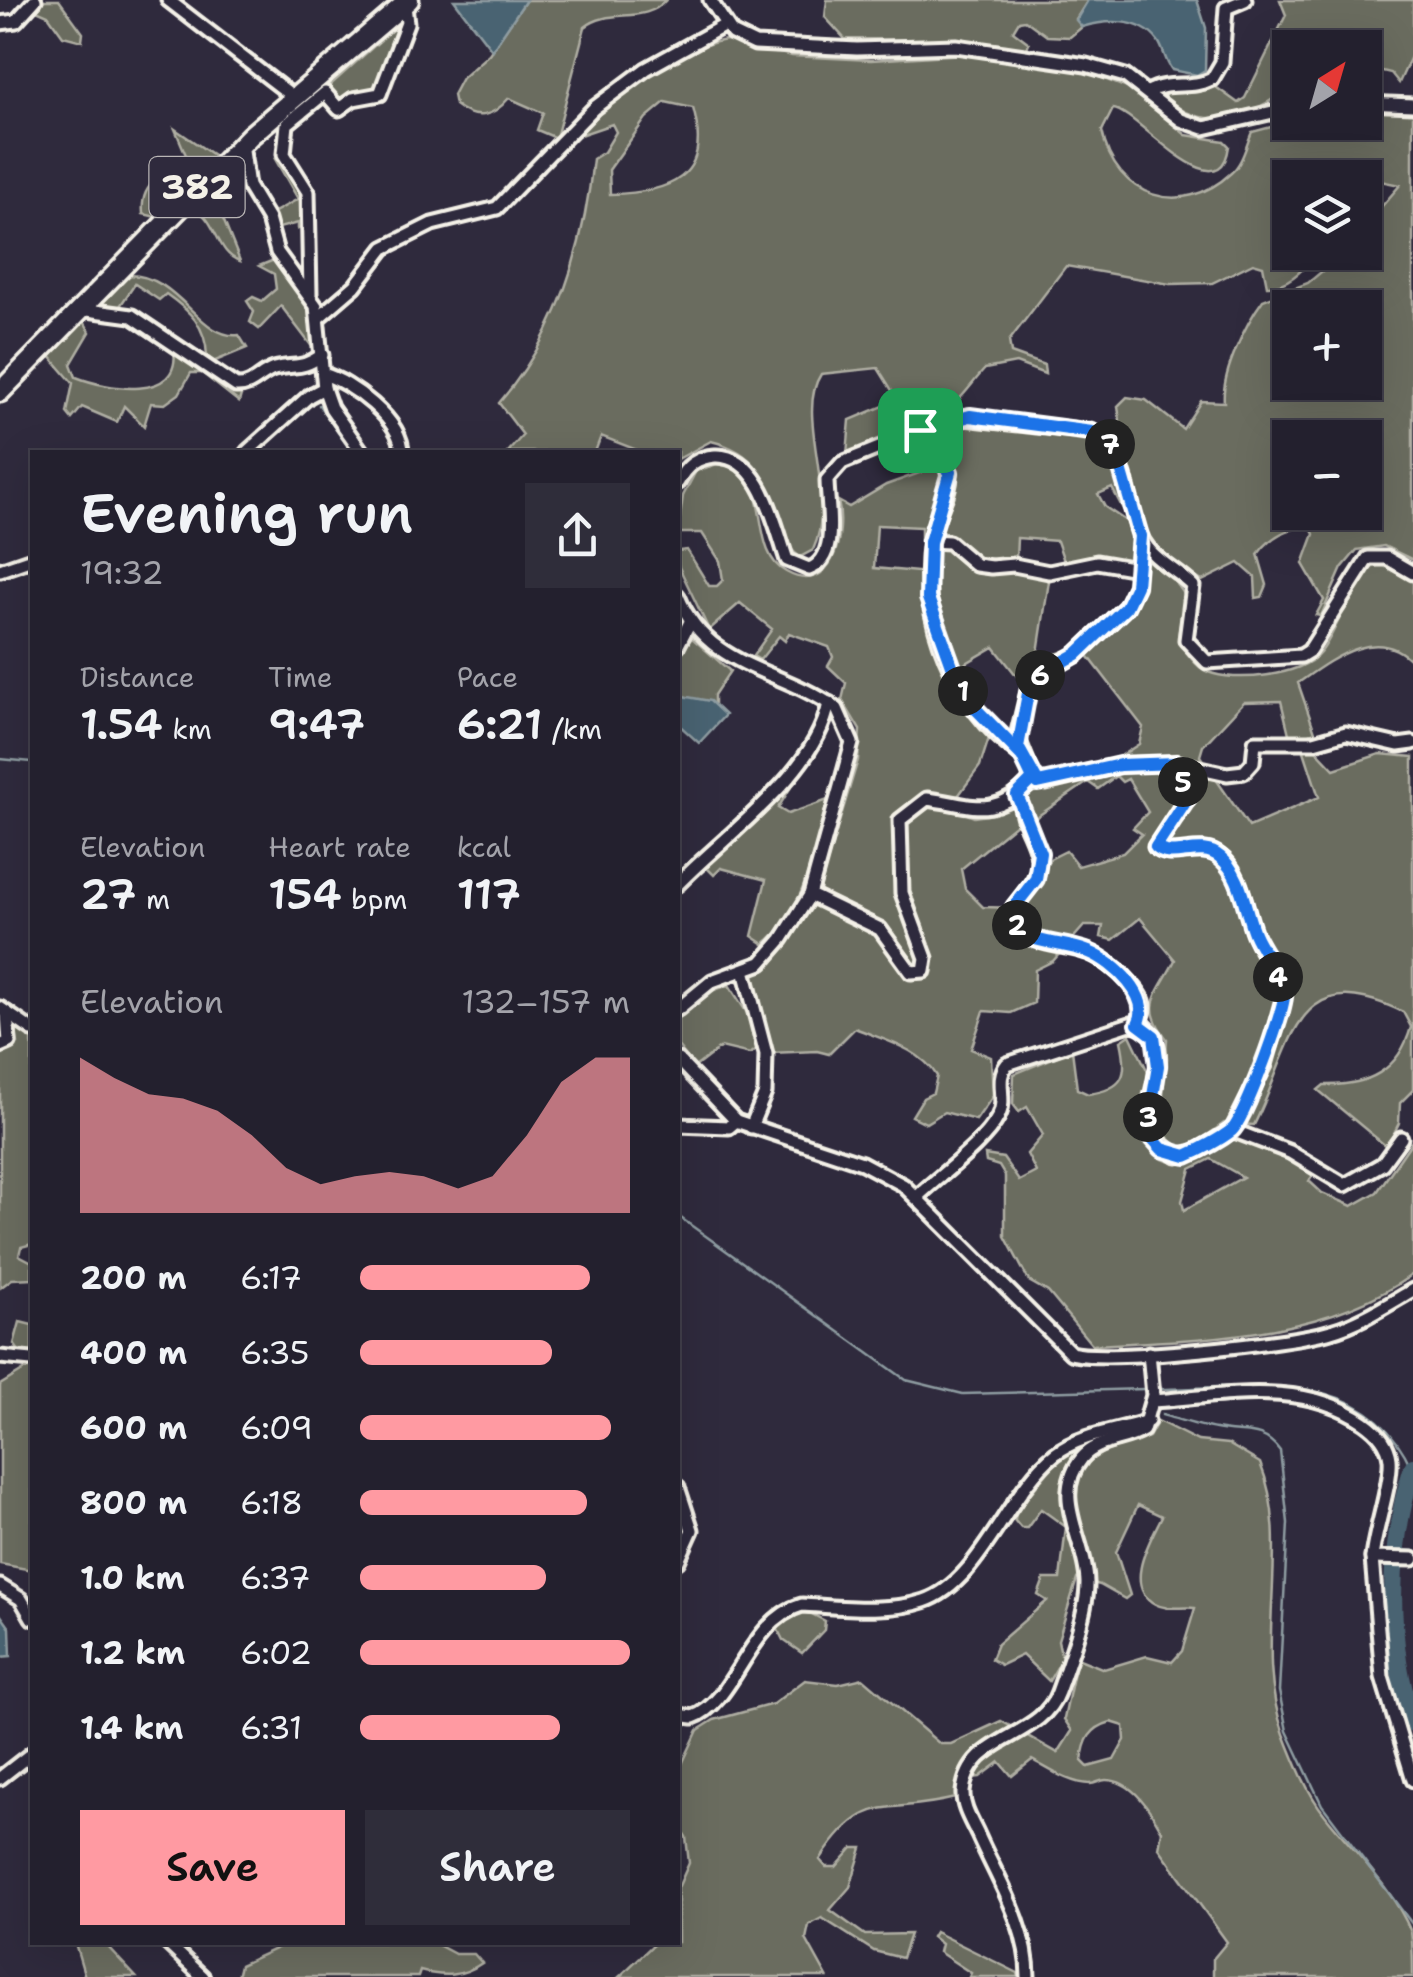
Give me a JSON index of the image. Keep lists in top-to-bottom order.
{
  "streets": {
    "highway": ["382"]
  },
  "north": "top right",
  "page": {
    "map_buttons": ["+", "−"],
    "pins": [
      "7",
      "6",
      "1",
      "5",
      "2",
      "4",
      "3"
    ],
    "heading": ["Evening run", "19:32"],
    "stats": [
      ["Distance", "1.54 km"],
      ["Time", "9:47"],
      ["Pace", "6:21 /km"],
      ["Elevation", "27 m"],
      ["Heart rate", "154 bpm"],
      ["kcal", "117"]
    ],
    "chart": ["Elevation", "132–157 m"],
    "list": [
      {
        "name": "200 m",
        "note": "6:17"
      },
      {
        "name": "400 m",
        "note": "6:35"
      },
      {
        "name": "600 m",
        "note": "6:09"
      },
      {
        "name": "800 m",
        "note": "6:18"
      },
      {
        "name": "1.0 km",
        "note": "6:37"
      },
      {
        "name": "1.2 km",
        "note": "6:02"
      },
      {
        "name": "1.4 km",
        "note": "6:31"
      }
    ],
    "buttons": ["Save", "Share"]
  }
}
